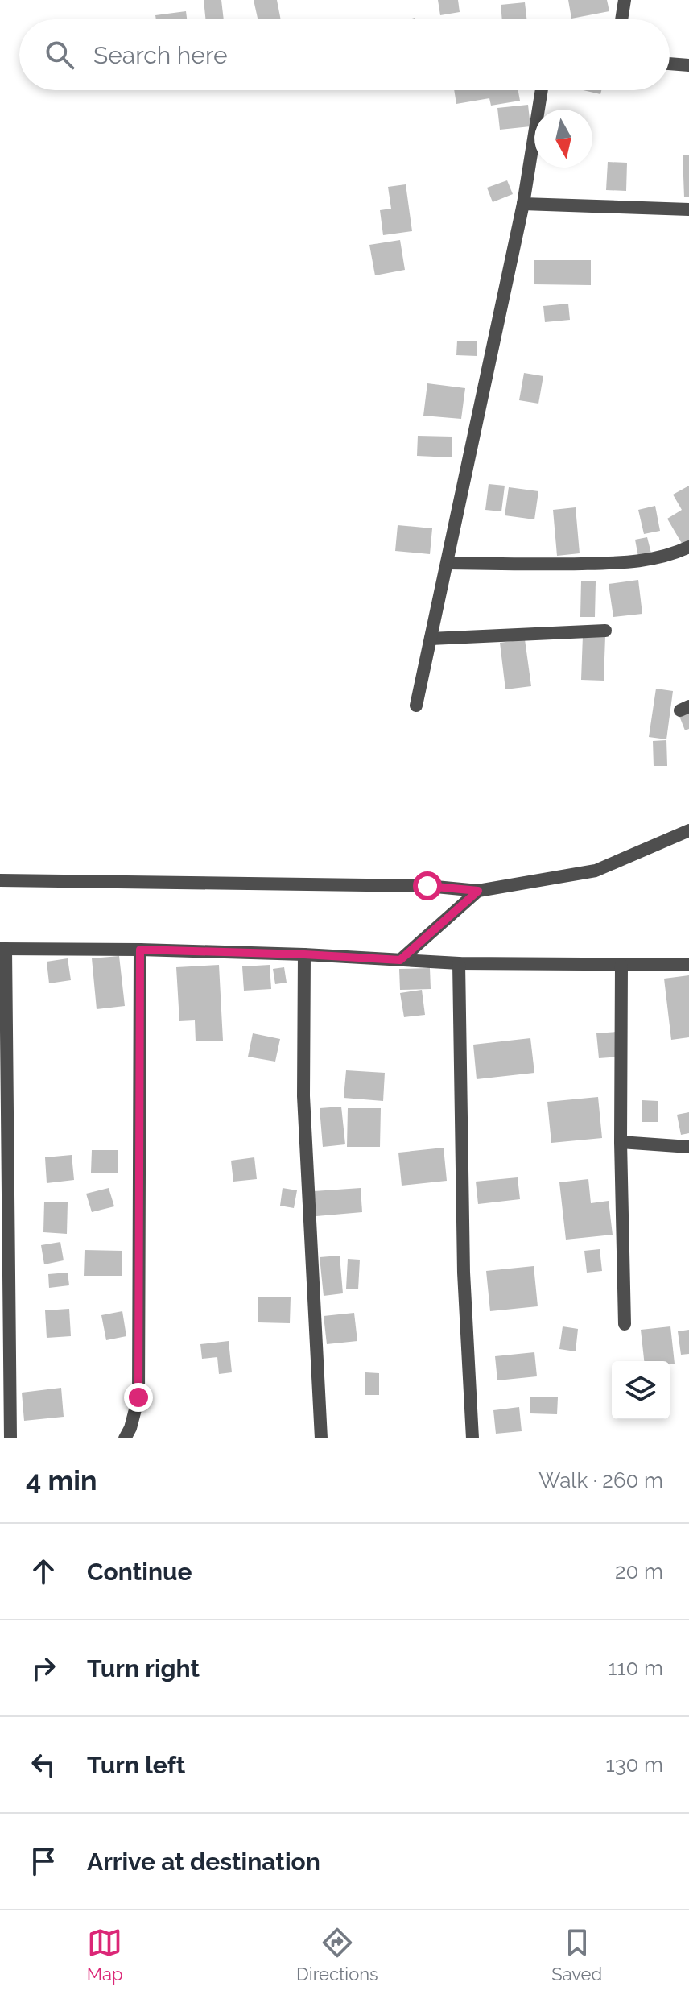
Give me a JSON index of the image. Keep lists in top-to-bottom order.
{
  "north": "bottom",
  "page": {
    "search": "Search here",
    "heading": ["4 min", "Walk · 260 m"],
    "list": [
      ["Continue", "20 m"],
      ["Turn right", "110 m"],
      ["Turn left", "130 m"],
      "Arrive at destination"
    ],
    "nav": ["Map", "Directions", "Saved"]
  }
}
